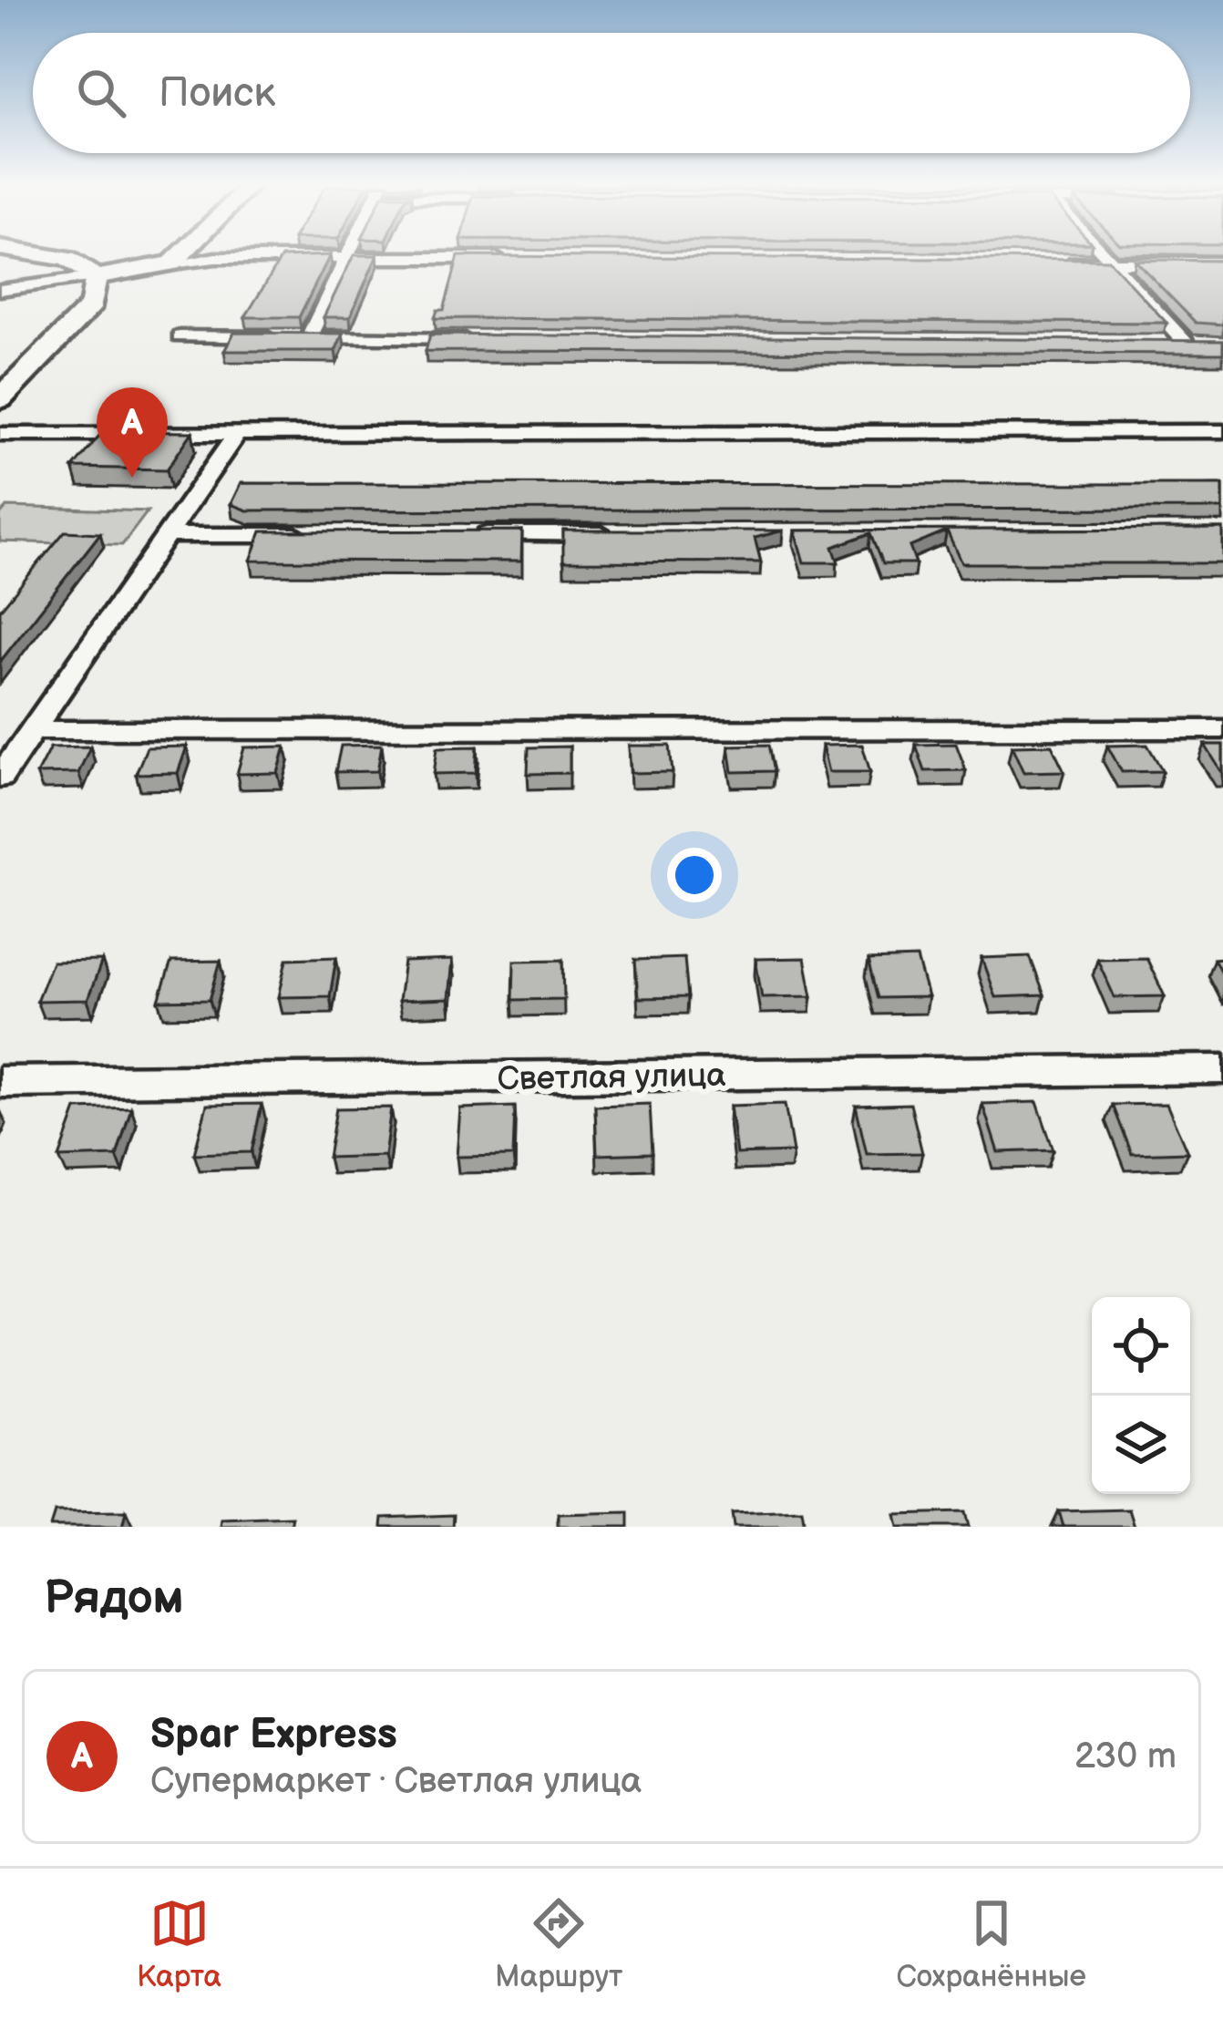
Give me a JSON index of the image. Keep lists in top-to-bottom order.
{
  "streets": {
    "street": ["Светлая улица"]
  },
  "page": {
    "search": "Поиск",
    "pins": "A",
    "heading": "Рядом",
    "list": [
      {
        "mark": "A",
        "name": "Spar Express",
        "note": "Супермаркет · Светлая улица",
        "value": "230 m"
      }
    ],
    "nav": ["Карта", "Маршрут", "Сохранённые"]
  }
}
